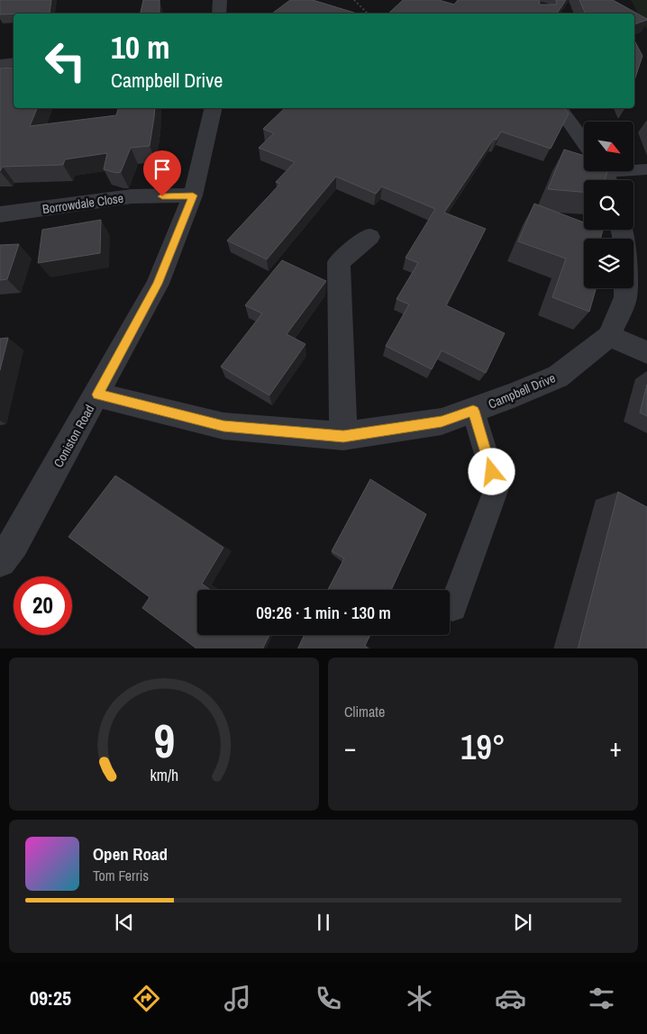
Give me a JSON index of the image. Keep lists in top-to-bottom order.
{
  "streets": {
    "street": ["Borrowdale Close", "Campbell Drive", "Coniston Road"]
  },
  "crossings": [
    ["Borrowdale Close", "Coniston Road"],
    ["Campbell Drive", "Coniston Road"]
  ],
  "north": "bottom right",
  "page": {
    "turn": ["10 m", "Campbell Drive"],
    "limit": "20",
    "trip": "09:26 · 1 min · 130 m",
    "tile": "Climate",
    "heat": ["−", "19°", "+"],
    "song": ["Open Road", "Tom Ferris"],
    "tabs": "09:25",
    "gauge": ["9", "km/h"]
  }
}
